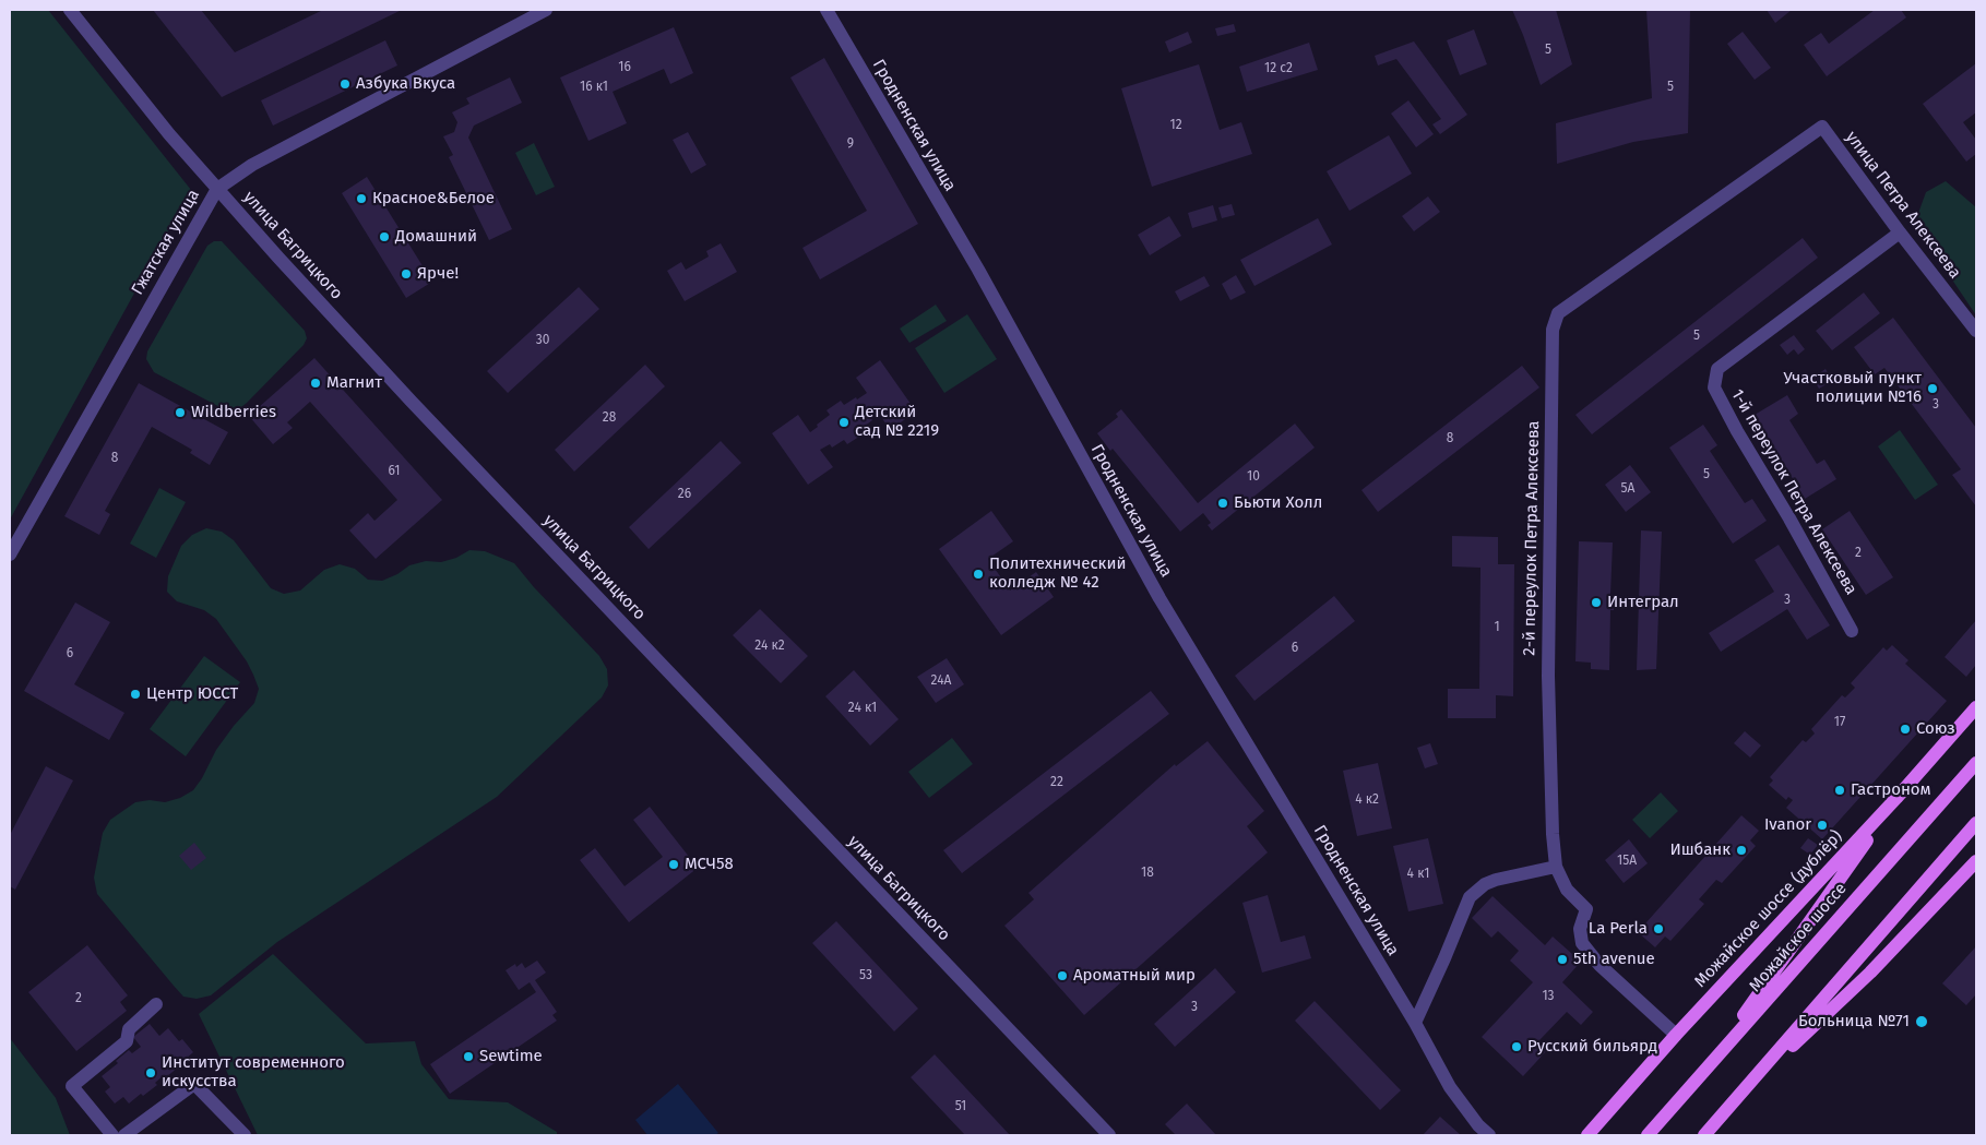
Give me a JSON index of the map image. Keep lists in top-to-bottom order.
{
  "streets": {
    "main road": ["Можайское шоссе (дублёр)", "Можайское шоссе"],
    "street": [
      "Гродненская улица",
      "улица Петра Алексеева",
      "Гжатская улица",
      "улица Багрицкого",
      "1-й переулок Петра Алексеева",
      "2-й переулок Петра Алексеева"
    ]
  },
  "crossings": [
    ["улица Петра Алексеева", "1-й переулок Петра Алексеева"],
    ["улица Петра Алексеева", "2-й переулок Петра Алексеева"],
    ["Гжатская улица", "улица Багрицкого"],
    ["2-й переулок Петра Алексеева", "Можайское шоссе (дублёр)"]
  ],
  "places": [
    "Азбука Вкуса",
    "Красное&Белое",
    "Домашний",
    "Ярче!",
    "Магнит",
    "Участковый пункт полиции №16",
    "Wildberries",
    "Детский сад № 2219",
    "Бьюти Холл",
    "Политехнический колледж № 42",
    "Интеграл",
    "Центр ЮССТ",
    "Союз",
    "Гастроном",
    "Ivanor",
    "Ишбанк",
    "МСЧ58",
    "La Perla",
    "5th avenue",
    "Ароматный мир",
    "Больница №71",
    "Русский бильярд",
    "Sewtime",
    "Институт современного искусства"
  ],
  "house_numbers": [
    "5",
    "16",
    "12 с2",
    "16 к1",
    "5",
    "12",
    "9",
    "5",
    "30",
    "3",
    "28",
    "8",
    "8",
    "61",
    "5",
    "10",
    "5А",
    "26",
    "2",
    "3",
    "1",
    "24 к2",
    "6",
    "6",
    "24А",
    "24 к1",
    "17",
    "22",
    "4 к2",
    "15А",
    "18",
    "4 к1",
    "53",
    "13",
    "2",
    "3",
    "51"
  ]
}
